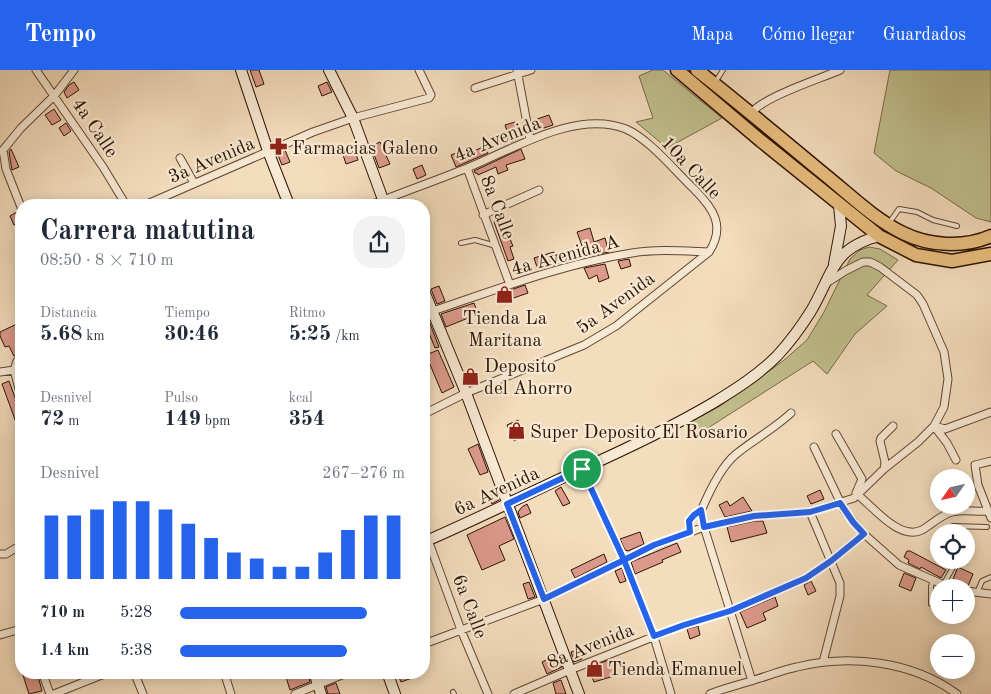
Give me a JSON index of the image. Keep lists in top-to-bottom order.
{
  "streets": {
    "street": [
      "4a Calle",
      "4a Avenida",
      "3a Avenida",
      "10a Calle",
      "8a Calle",
      "4a Avenida A",
      "5a Avenida",
      "6a Avenida",
      "6a Calle",
      "8a Avenida"
    ]
  },
  "crossings": [
    ["4a Avenida", "10a Calle"],
    ["4a Avenida", "8a Calle"],
    ["10a Calle", "4a Avenida A"],
    ["10a Calle", "5a Avenida"],
    ["8a Calle", "4a Avenida A"],
    ["4a Avenida A", "5a Avenida"]
  ],
  "places": {
    "pharmacy": ["Farmacias Galeno"],
    "shop": [
      "Tienda La Maritana",
      "Deposito del Ahorro",
      "Super Deposito El Rosario",
      "Tienda Emanuel"
    ]
  },
  "north": "bottom left",
  "page": {
    "header": "Tempo",
    "nav": ["Mapa", "Cómo llegar", "Guardados"],
    "heading": ["Carrera matutina", "08:50 · 8 × 710 m"],
    "stats": [
      ["Distancia", "5.68 km"],
      ["Tiempo", "30:46"],
      ["Ritmo", "5:25 /km"],
      ["Desnivel", "72 m"],
      ["Pulso", "149 bpm"],
      ["kcal", "354"]
    ],
    "chart": ["Desnivel", "267–276 m"],
    "map_buttons": ["+", "−"],
    "list": [
      {
        "name": "710 m",
        "note": "5:28"
      },
      {
        "name": "1.4 km",
        "note": "5:38"
      }
    ]
  }
}
